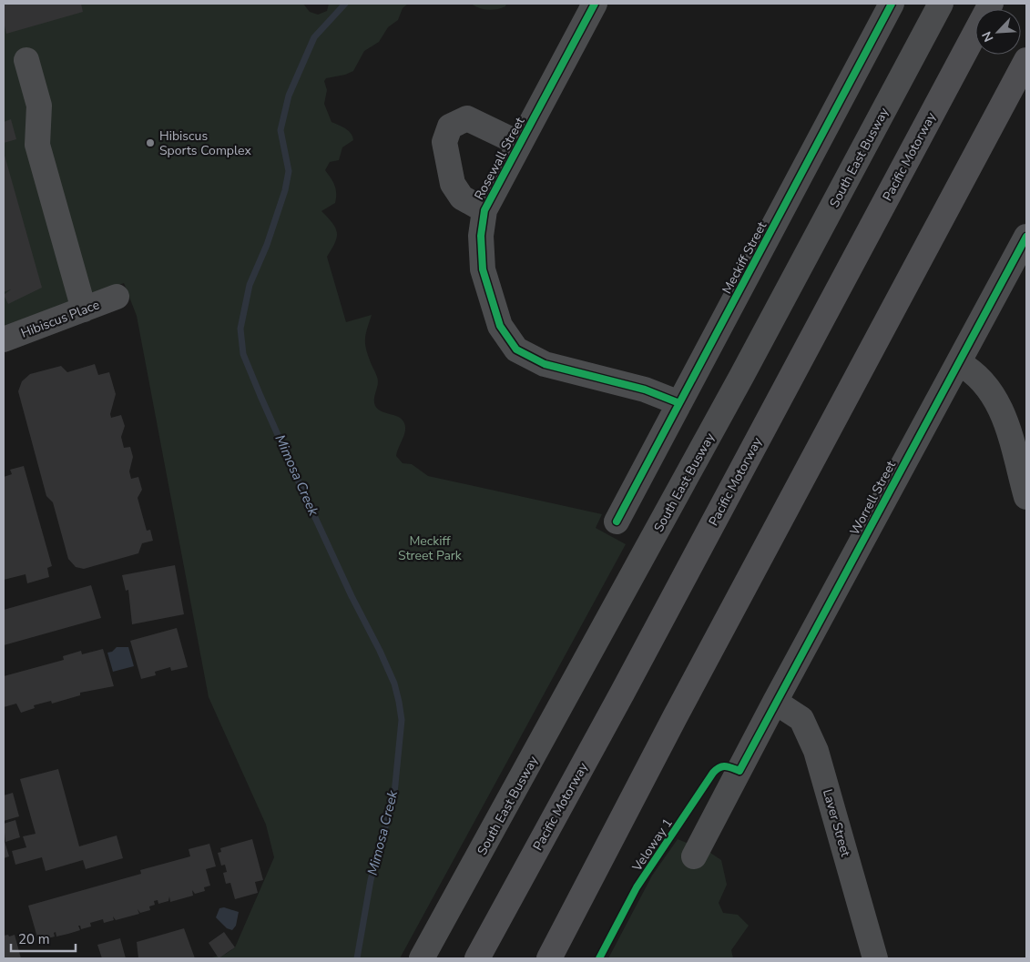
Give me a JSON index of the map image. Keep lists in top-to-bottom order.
{
  "streets": {
    "highway": ["Pacific Motorway"],
    "street": [
      "South East Busway",
      "Rosewall Street",
      "Meckiff Street",
      "Hibiscus Place",
      "Worrell Street",
      "Laver Street"
    ],
    "cycle path": ["Veloway 1"]
  },
  "crossings": [
    ["Rosewall Street", "Meckiff Street"],
    ["Worrell Street", "Laver Street"]
  ],
  "water": ["Mimosa Creek"],
  "parks": ["Meckiff Street Park"],
  "places": ["Hibiscus Sports Complex"],
  "scale_bar": "20 m",
  "north": "bottom left"
}
